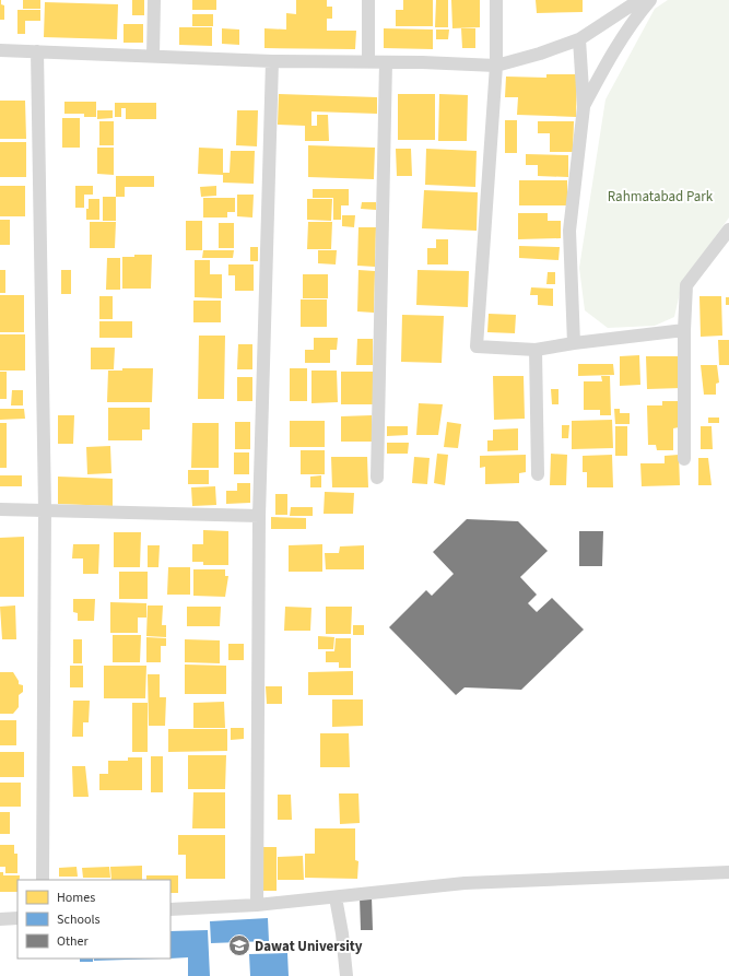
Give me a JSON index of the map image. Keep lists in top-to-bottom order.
{
  "parks": ["Rahmatabad Park"],
  "places": {
    "school or university": ["Dawat University"]
  },
  "legend": ["Homes", "Schools", "Other"]
}
